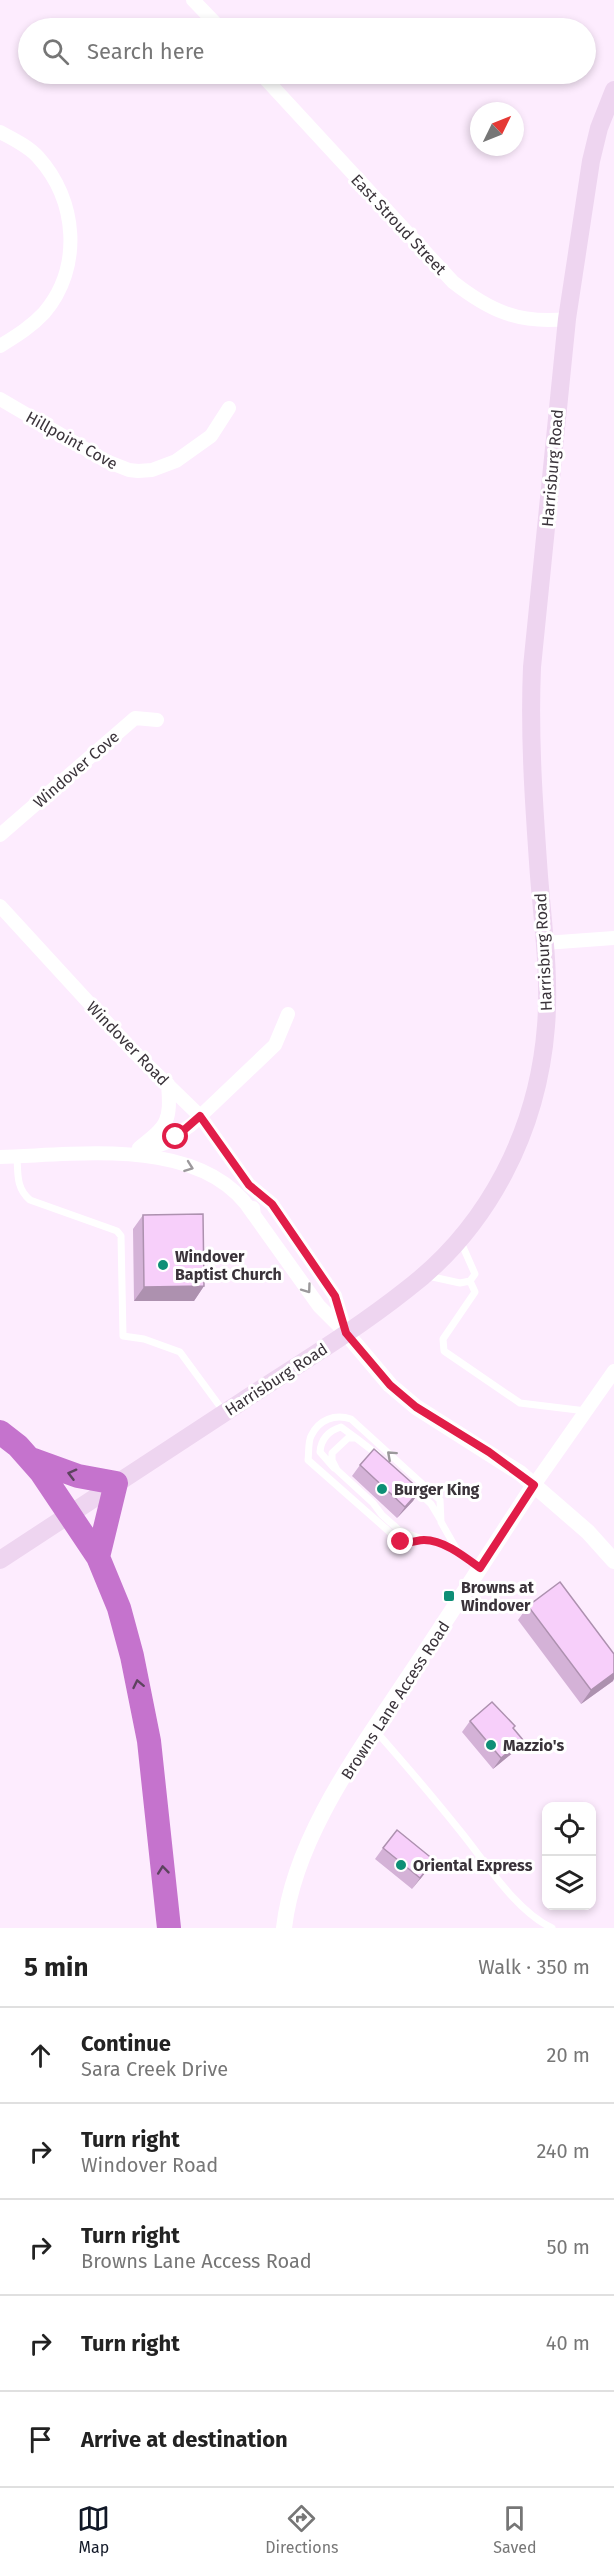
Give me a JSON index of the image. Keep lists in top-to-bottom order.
{
  "streets": {
    "main road": ["Harrisburg Road"],
    "street": [
      "East Stroud Street",
      "Hillpoint Cove",
      "Windover Cove",
      "Windover Road",
      "Browns Lane Access Road"
    ]
  },
  "crossings": [
    ["East Stroud Street", "Harrisburg Road"],
    ["Harrisburg Road", "Windover Road"],
    ["Windover Road", "Browns Lane Access Road"]
  ],
  "places": {
    "other": [
      "Windover Baptist Church",
      "Burger King",
      "Mazzio's",
      "Oriental Express"
    ],
    "transit": ["Browns at Windover"]
  },
  "north": "top right",
  "page": {
    "search": "Search here",
    "heading": ["5 min", "Walk · 350 m"],
    "list": [
      ["Continue", "Sara Creek Drive", "20 m"],
      ["Turn right", "Windover Road", "240 m"],
      ["Turn right", "Browns Lane Access Road", "50 m"],
      ["Turn right", "40 m"],
      "Arrive at destination"
    ],
    "nav": ["Map", "Directions", "Saved"]
  }
}
